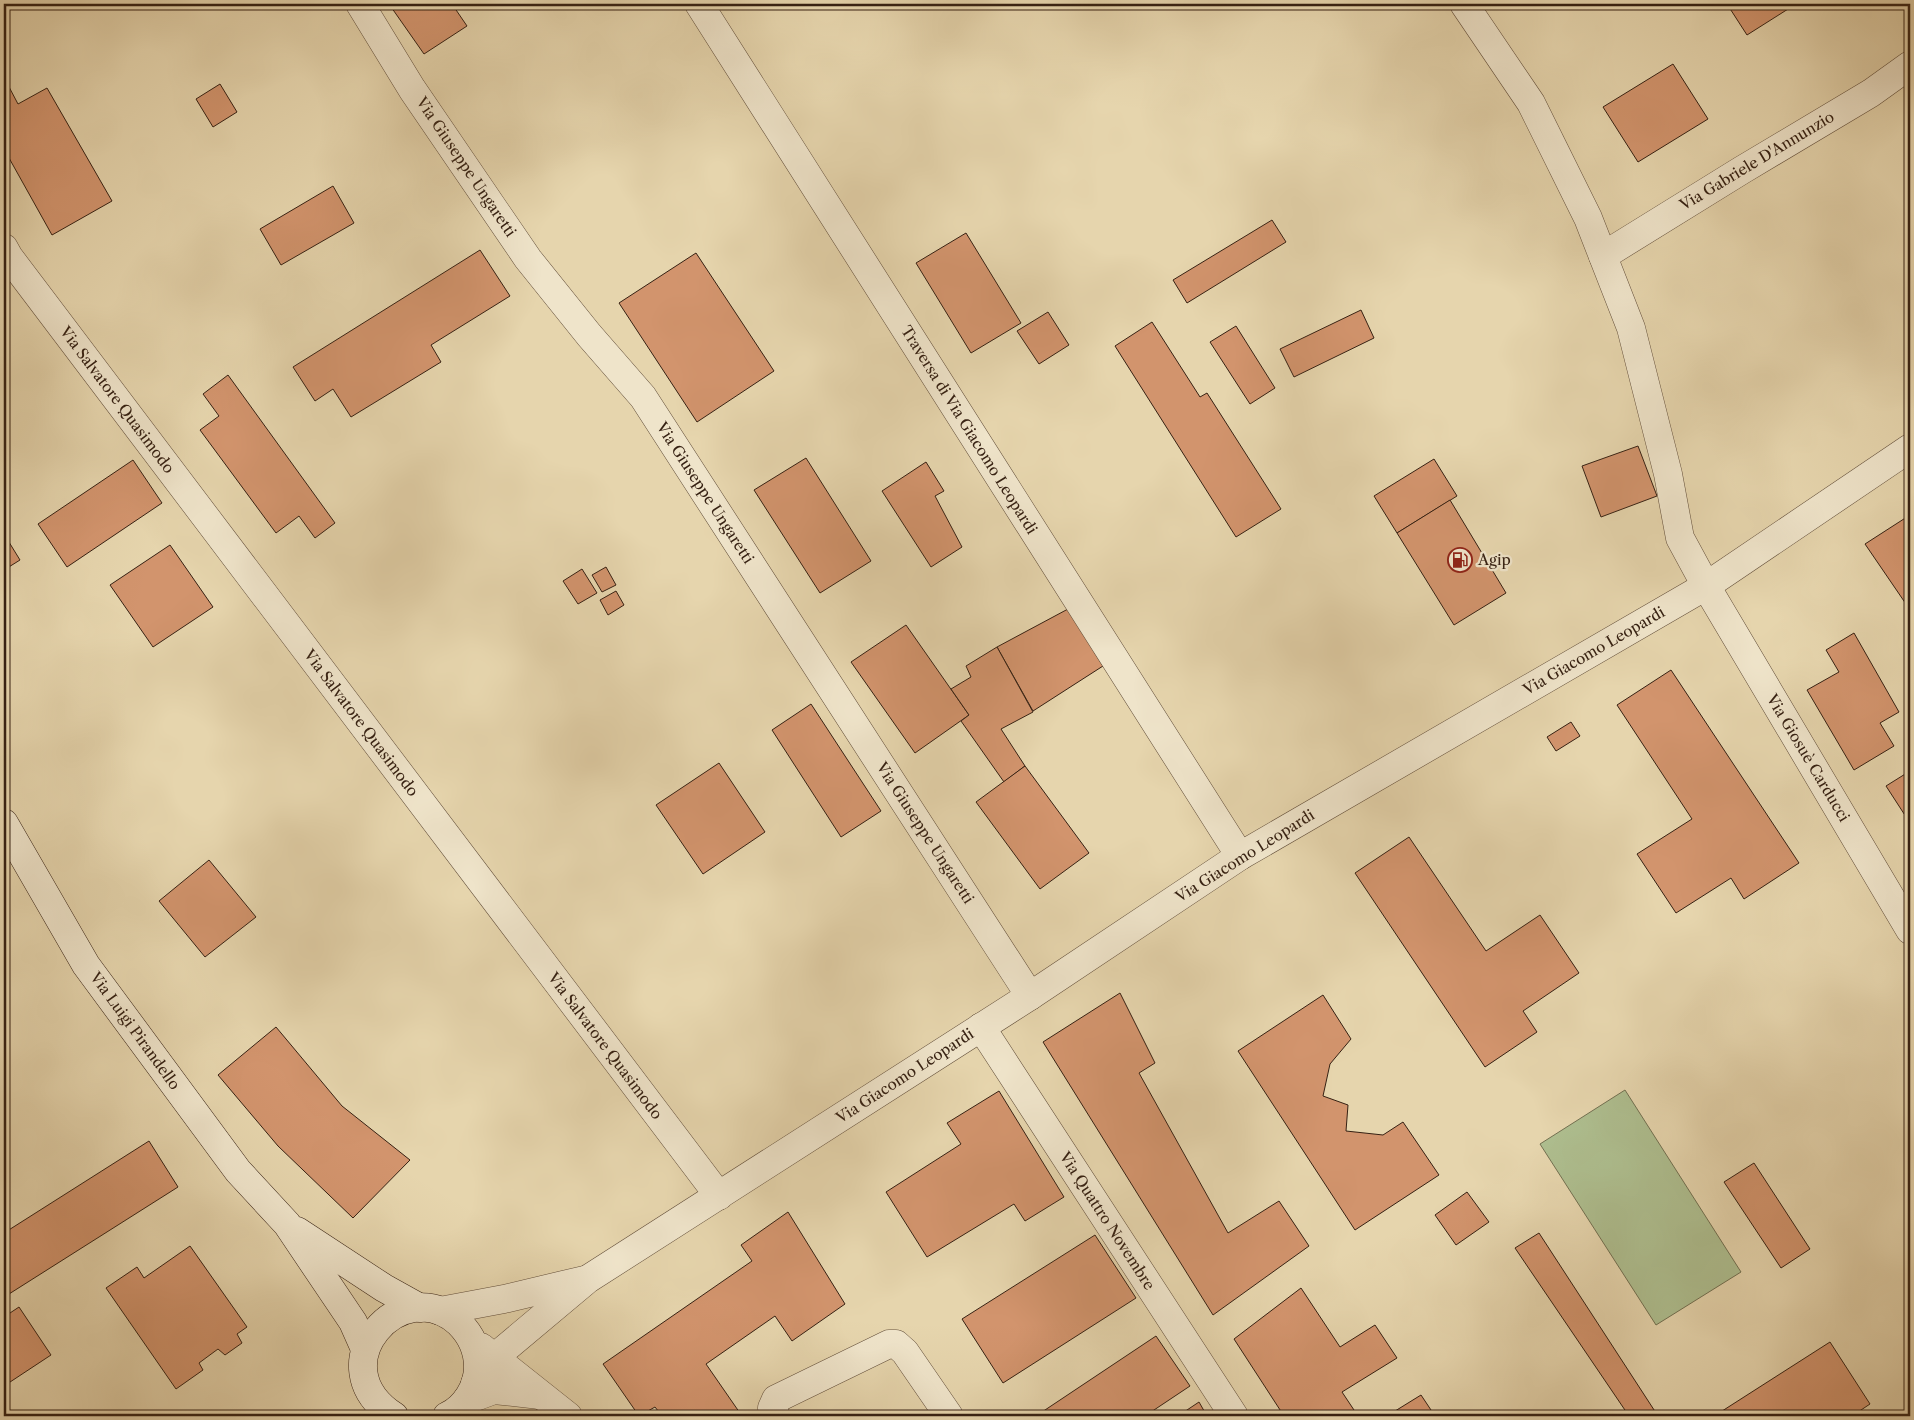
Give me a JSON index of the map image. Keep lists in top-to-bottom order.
{
  "streets": {
    "street": [
      "Via Gabriele D'Annunzio",
      "Via Giuseppe Ungaretti",
      "Via Salvatore Quasimodo",
      "Traversa di Via Giacomo Leopardi",
      "Via Giacomo Leopardi",
      "Via Giosuè Carducci",
      "Via Luigi Pirandello",
      "Via Quattro Novembre"
    ]
  },
  "crossings": [
    ["Via Giuseppe Ungaretti", "Via Giacomo Leopardi"],
    ["Via Salvatore Quasimodo", "Via Giacomo Leopardi"],
    ["Traversa di Via Giacomo Leopardi", "Via Giacomo Leopardi"],
    ["Via Giacomo Leopardi", "Via Giosuè Carducci"],
    ["Via Giacomo Leopardi", "Via Luigi Pirandello"],
    ["Via Giacomo Leopardi", "Via Quattro Novembre"]
  ],
  "places": {
    "fuel station": ["Agip"]
  }
}
